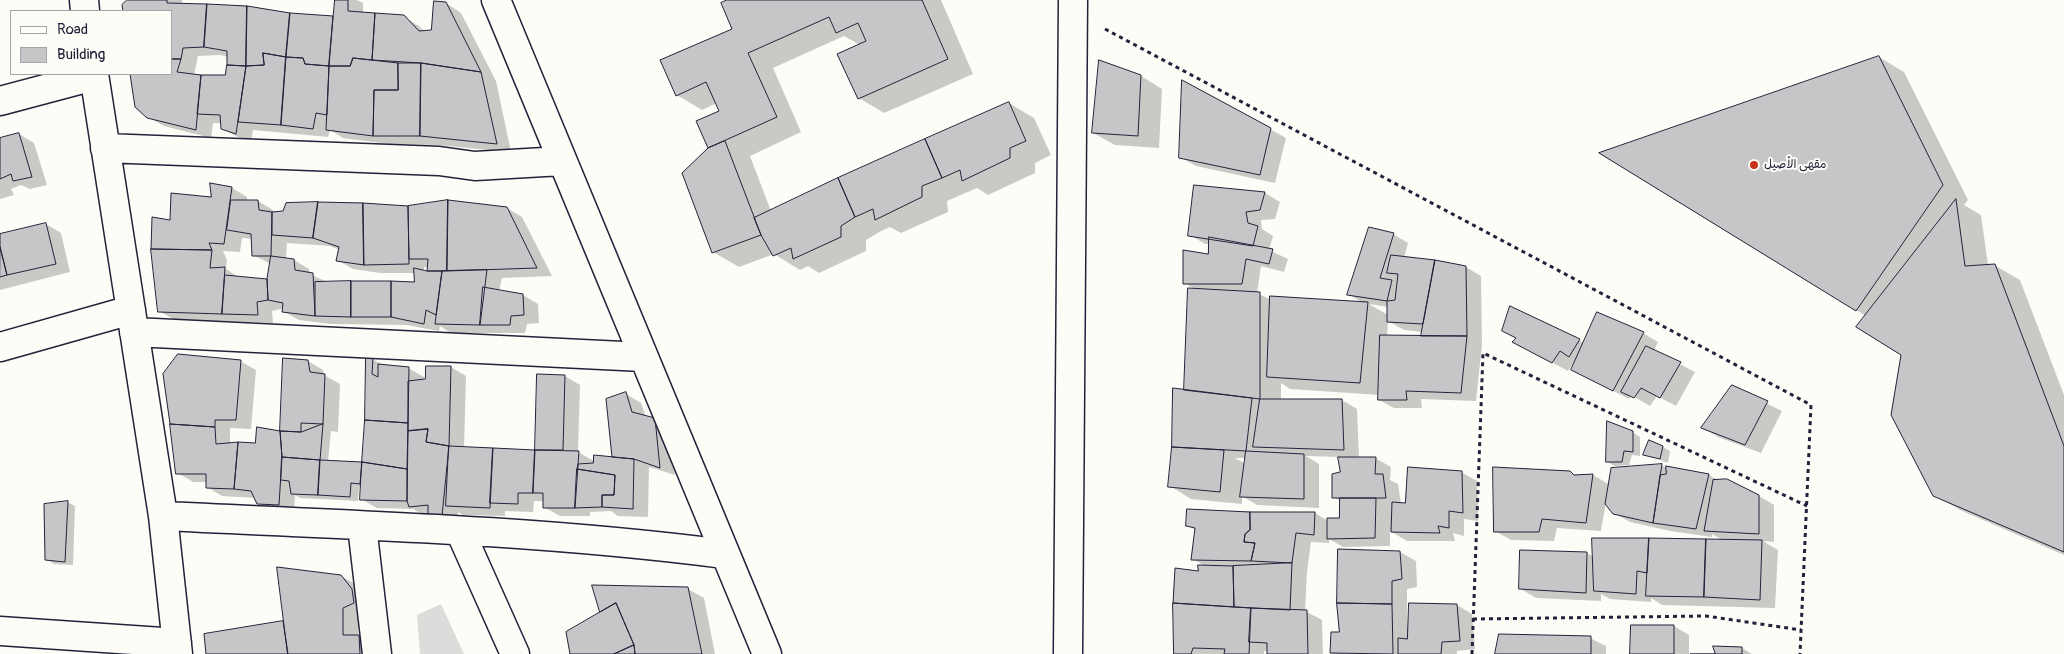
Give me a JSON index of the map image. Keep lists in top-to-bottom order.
{
  "places": ["مقهى الأصيل"],
  "legend": ["Road", "Building"]
}
